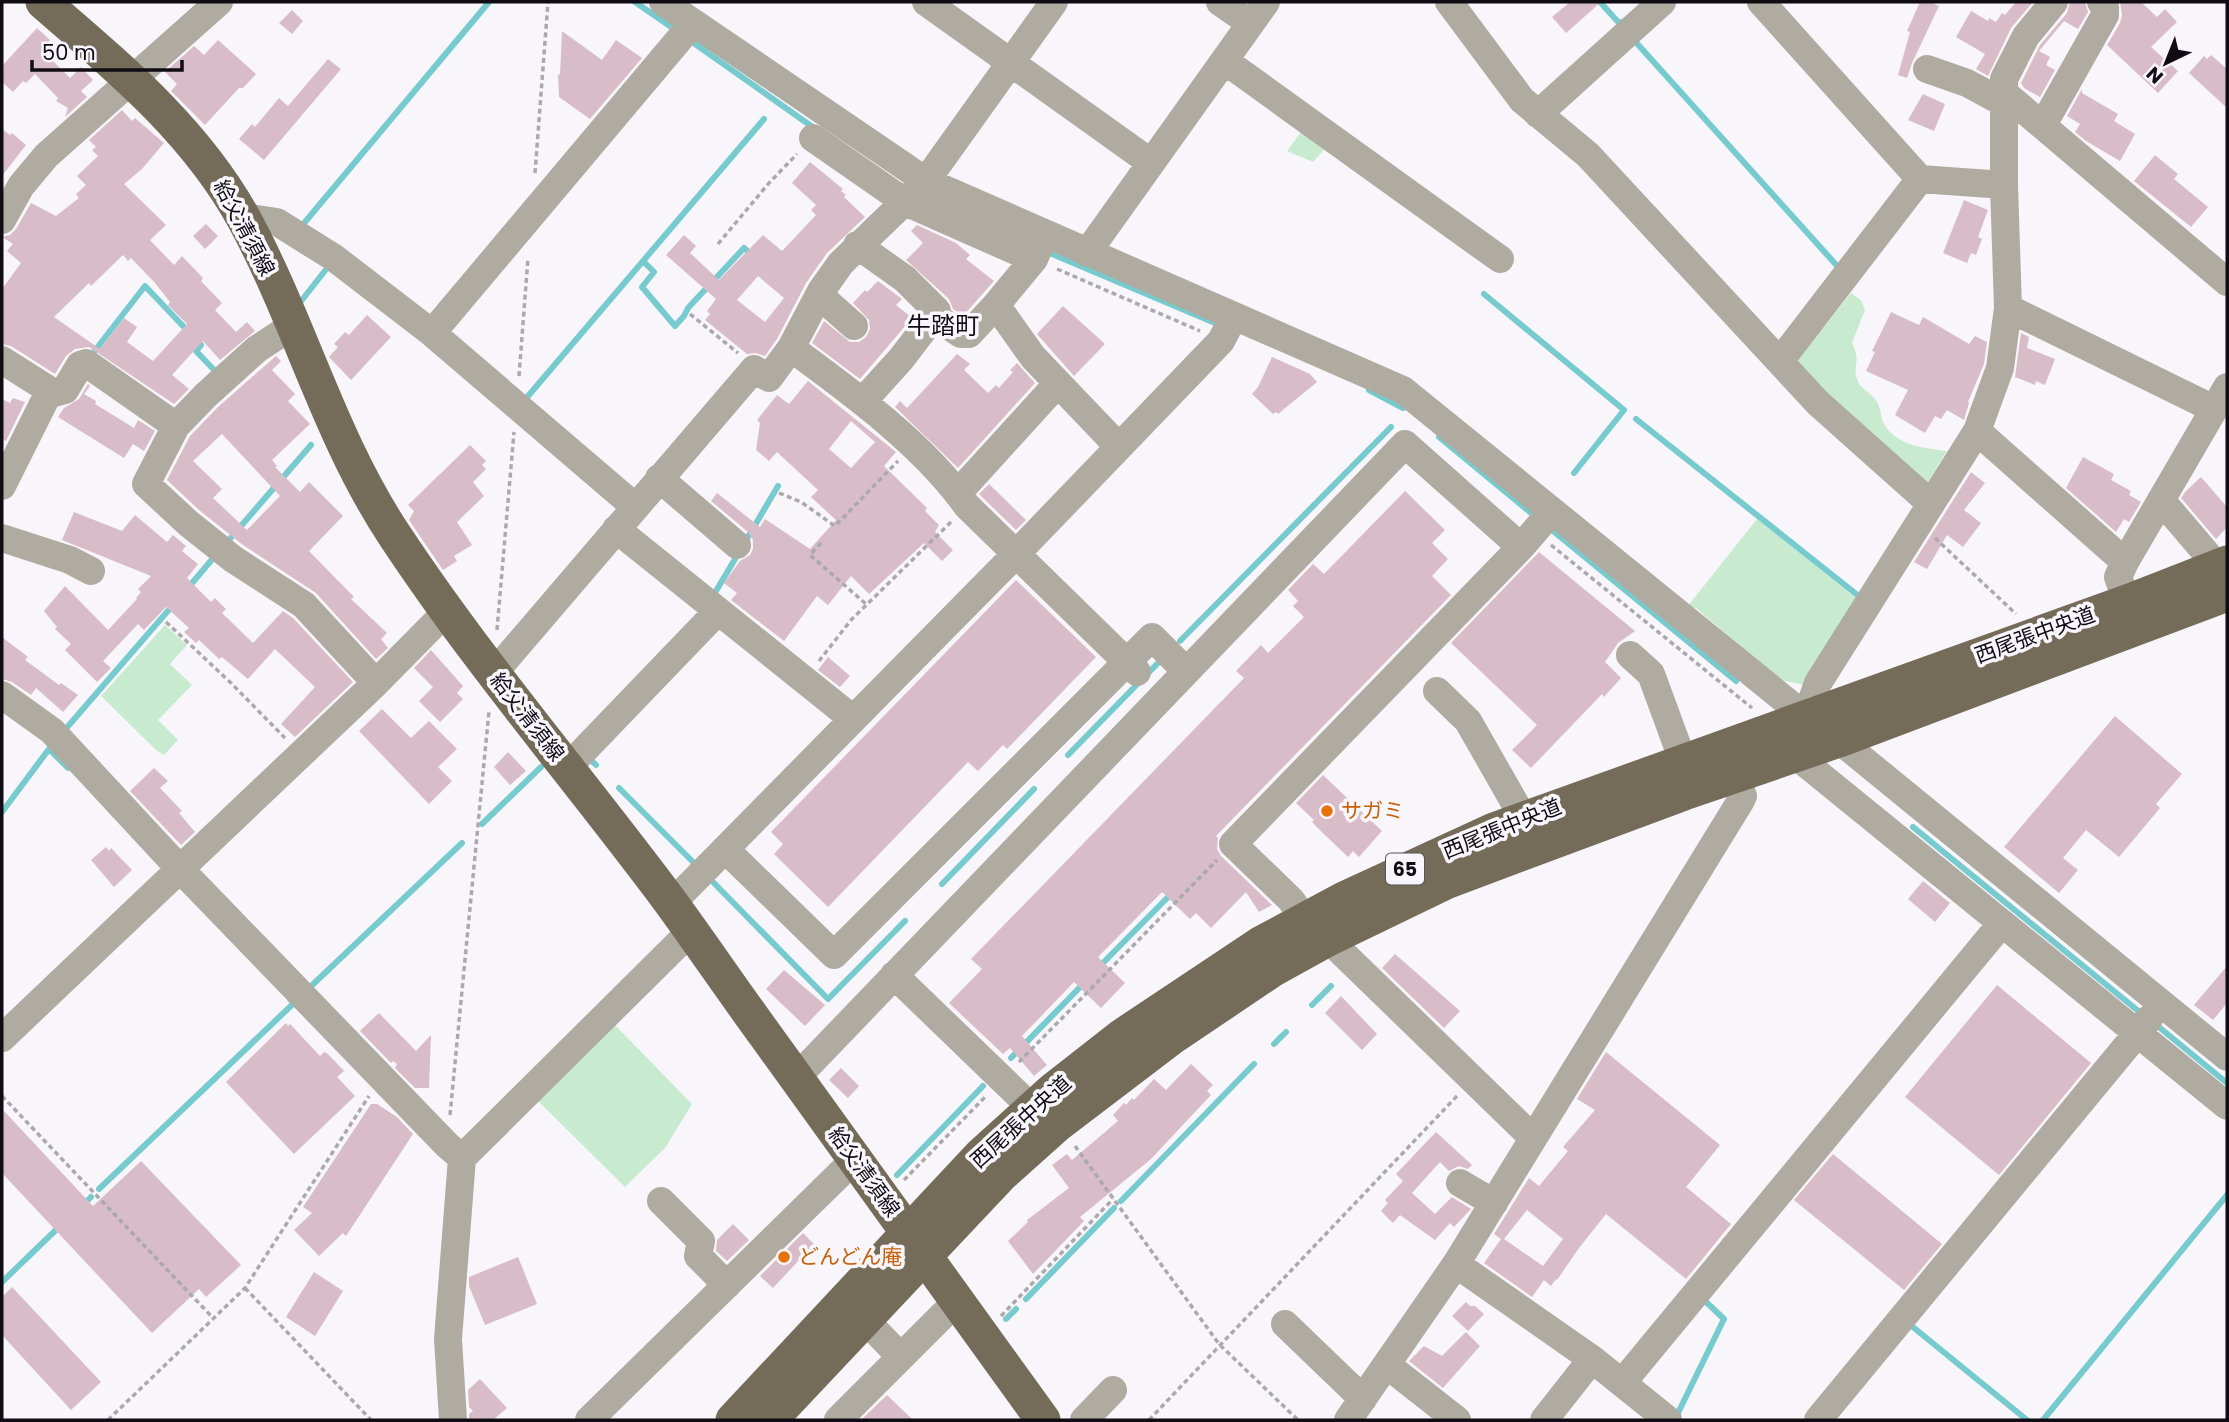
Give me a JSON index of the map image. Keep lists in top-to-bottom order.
{
  "streets": {
    "main road": ["給父清須線", "西尾張中央道", "65"]
  },
  "crossings": [
    ["給父清須線", "西尾張中央道"]
  ],
  "districts": ["牛踏町"],
  "places": ["サガミ", "どんどん庵"],
  "scale_bar": "50 m",
  "north": "bottom left"
}
